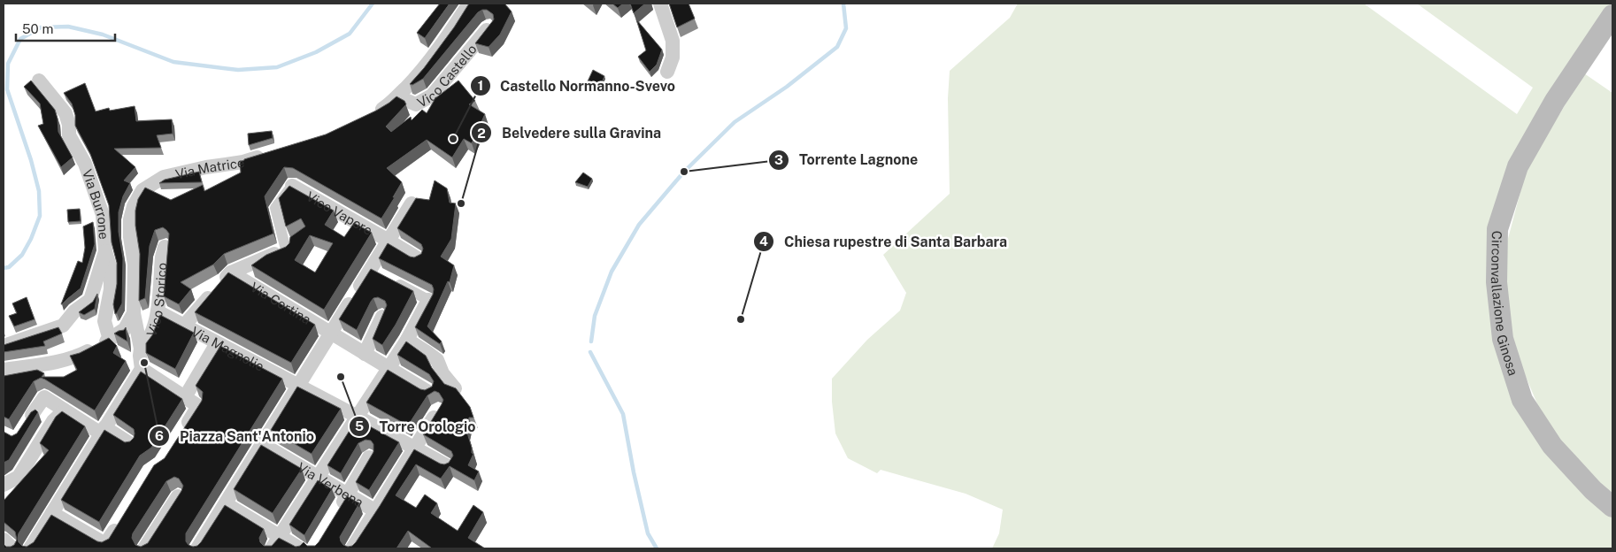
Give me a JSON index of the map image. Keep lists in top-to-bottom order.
{
  "streets": {
    "main road": ["Circonvallazione Ginosa"],
    "street": [
      "Vico Castello",
      "Via Matrice",
      "Via Burrone",
      "Vico Vapore",
      "Vico Storico",
      "Via Cortina",
      "Via Magnolie",
      "Via Verbena"
    ]
  },
  "crossings": [
    ["Via Matrice", "Vico Storico"],
    ["Vico Storico", "Via Magnolie"]
  ],
  "places": [
    "Castello Normanno-Svevo",
    "Torrente Lagnone",
    "Belvedere sulla Gravina",
    "Chiesa rupestre di Santa Barbara",
    "Piazza Sant'Antonio",
    "Torre Orologio"
  ],
  "scale_bar": "50 m"
}
